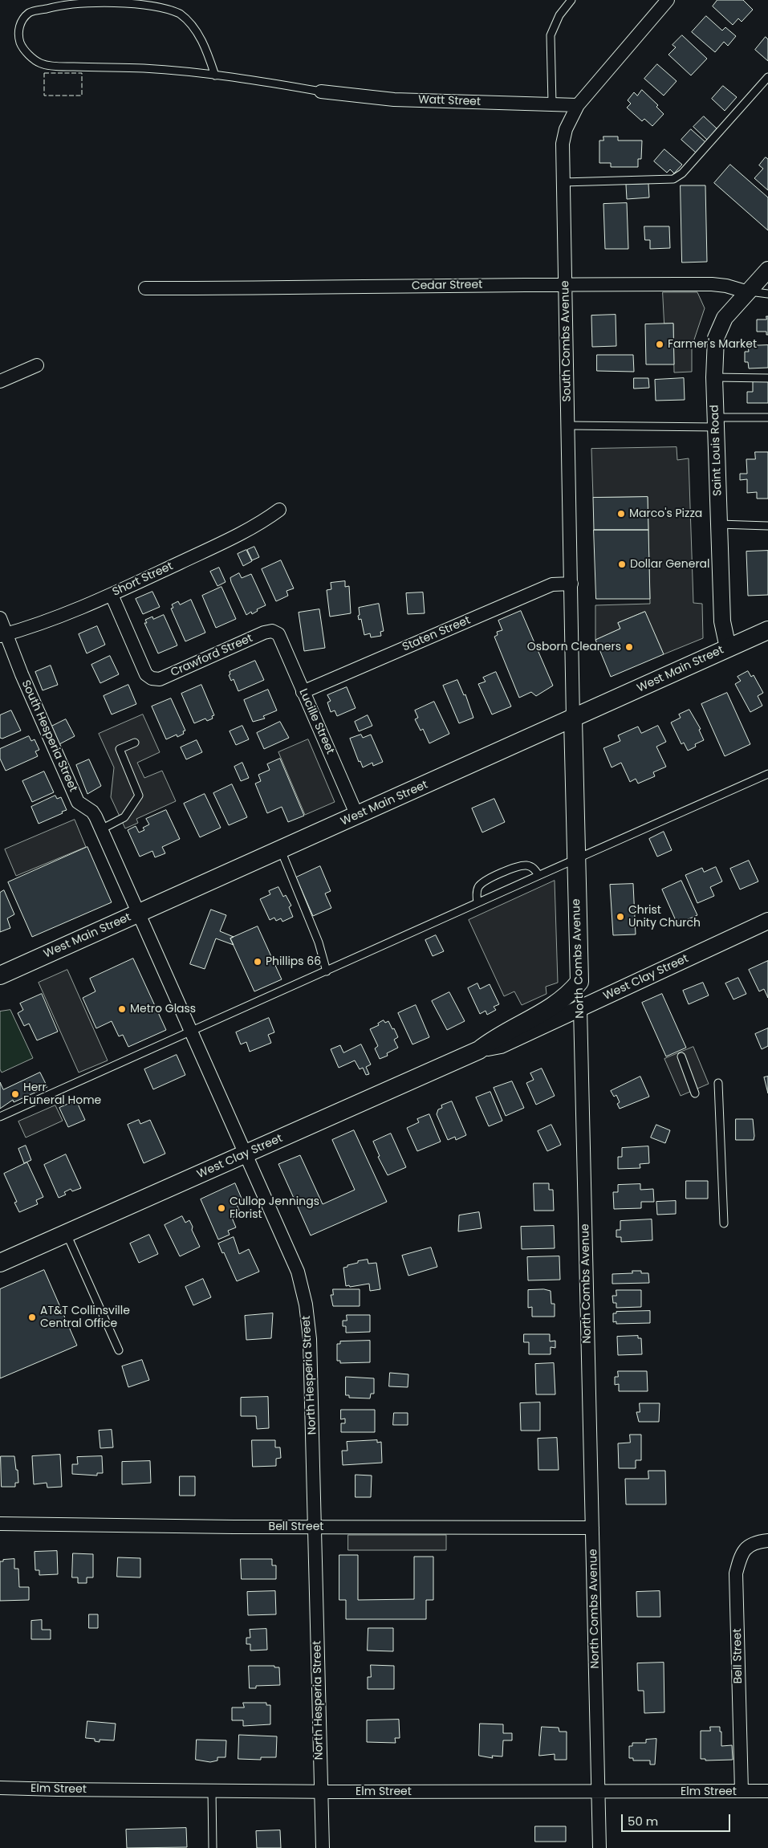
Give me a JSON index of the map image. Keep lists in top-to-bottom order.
{
  "streets": {
    "main road": ["West Main Street", "North Combs Avenue", "West Clay Street"],
    "street": [
      "Watt Street",
      "Cedar Street",
      "South Combs Avenue",
      "Saint Louis Road",
      "Short Street",
      "Staten Street",
      "Crawford Street",
      "Lucille Street",
      "South Hesperia Street",
      "North Hesperia Street",
      "Bell Street",
      "Elm Street"
    ]
  },
  "crossings": [
    ["Watt Street", "South Combs Avenue"],
    ["Cedar Street", "South Combs Avenue"],
    ["Cedar Street", "Saint Louis Road"],
    ["South Combs Avenue", "Staten Street"],
    ["South Combs Avenue", "West Main Street"],
    ["South Combs Avenue", "North Combs Avenue"],
    ["Saint Louis Road", "West Main Street"],
    ["Short Street", "Crawford Street"],
    ["Short Street", "South Hesperia Street"],
    ["Staten Street", "Lucille Street"],
    ["Crawford Street", "Lucille Street"],
    ["West Main Street", "Lucille Street"],
    ["West Main Street", "South Hesperia Street"],
    ["West Main Street", "North Combs Avenue"],
    ["West Main Street", "North Hesperia Street"],
    ["South Hesperia Street", "North Hesperia Street"],
    ["North Combs Avenue", "West Clay Street"],
    ["North Combs Avenue", "Bell Street"],
    ["North Combs Avenue", "Elm Street"],
    ["West Clay Street", "North Hesperia Street"],
    ["North Hesperia Street", "Bell Street"],
    ["North Hesperia Street", "Elm Street"],
    ["Bell Street", "Elm Street"]
  ],
  "places": [
    "Farmer's Market",
    "Marco's Pizza",
    "Dollar General",
    "Osborn Cleaners",
    "Christ Unity Church",
    "Phillips 66",
    "Metro Glass",
    "Herr Funeral Home",
    "Cullop Jennings Florist",
    "AT&T Collinsville Central Office"
  ],
  "scale_bar": "50 m"
}
